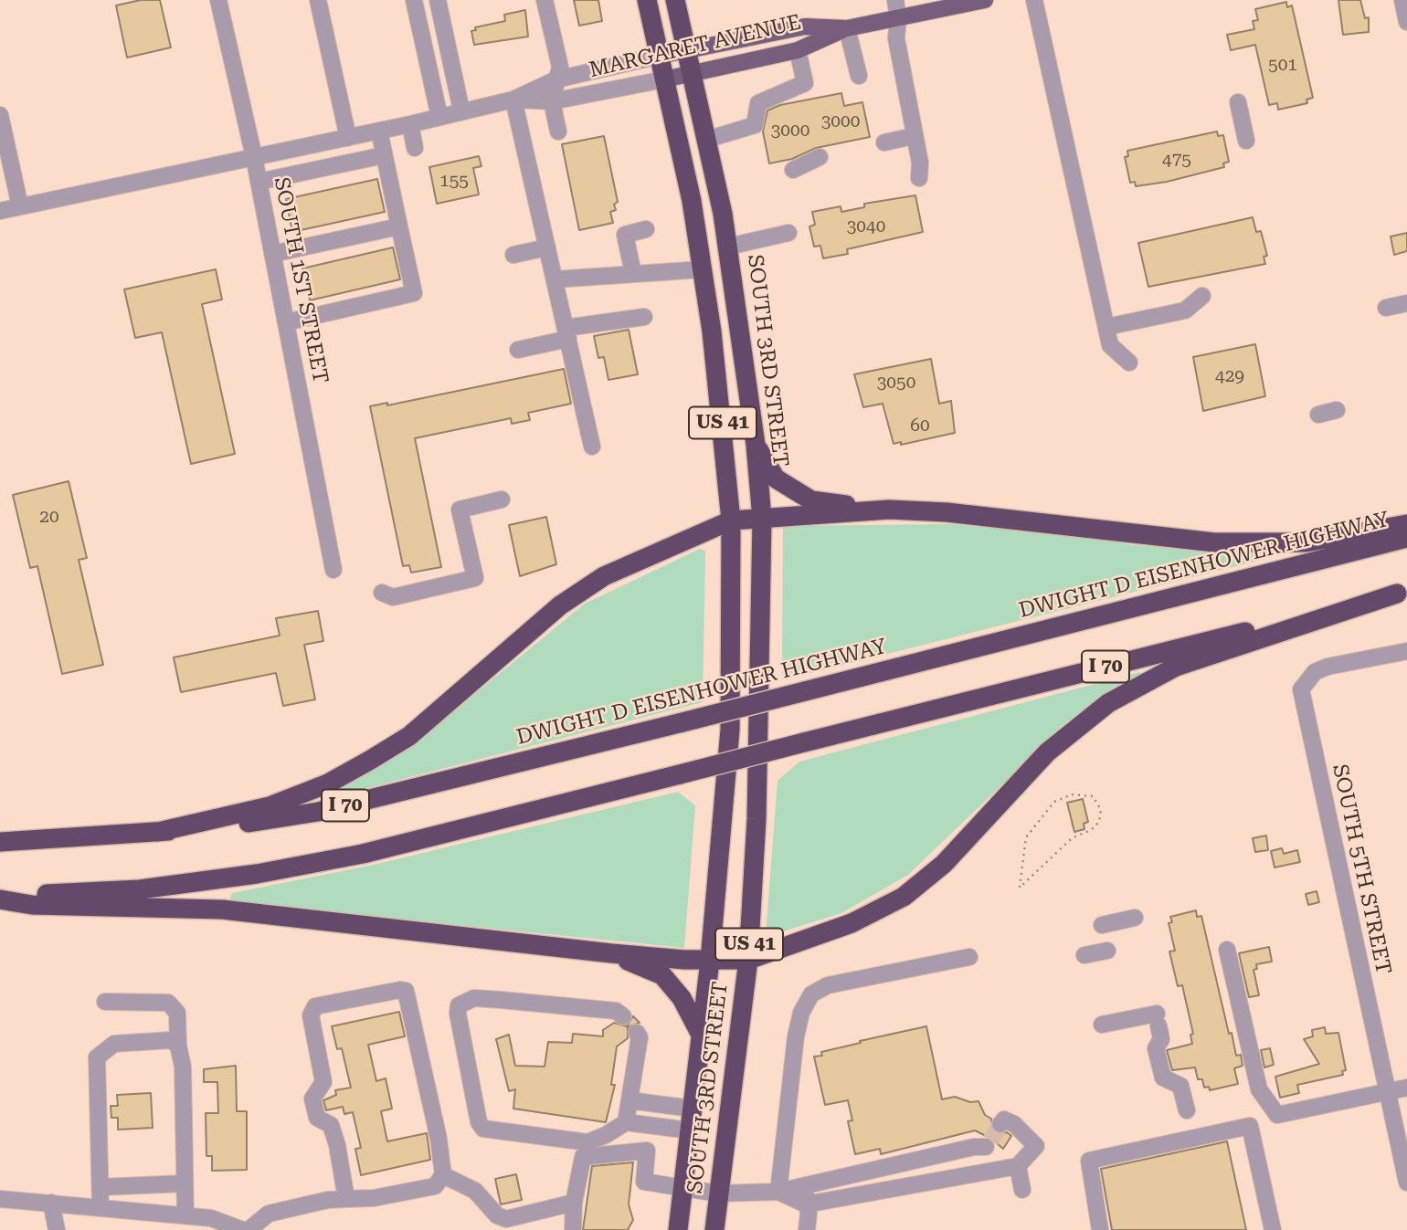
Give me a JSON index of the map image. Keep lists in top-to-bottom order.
{
  "streets": {
    "highway": [
      "SOUTH 3RD STREET",
      "US 41",
      "DWIGHT D EISENHOWER HIGHWAY",
      "I 70"
    ],
    "main road": ["MARGARET AVENUE"],
    "street": ["SOUTH 1ST STREET", "SOUTH 5TH STREET"]
  },
  "crossings": [
    ["MARGARET AVENUE", "SOUTH 1ST STREET"],
    ["MARGARET AVENUE", "SOUTH 3RD STREET"]
  ],
  "house_numbers": [
    "501",
    "3000",
    "3000",
    "475",
    "155",
    "3040",
    "429",
    "3050",
    "60",
    "20"
  ]
}
